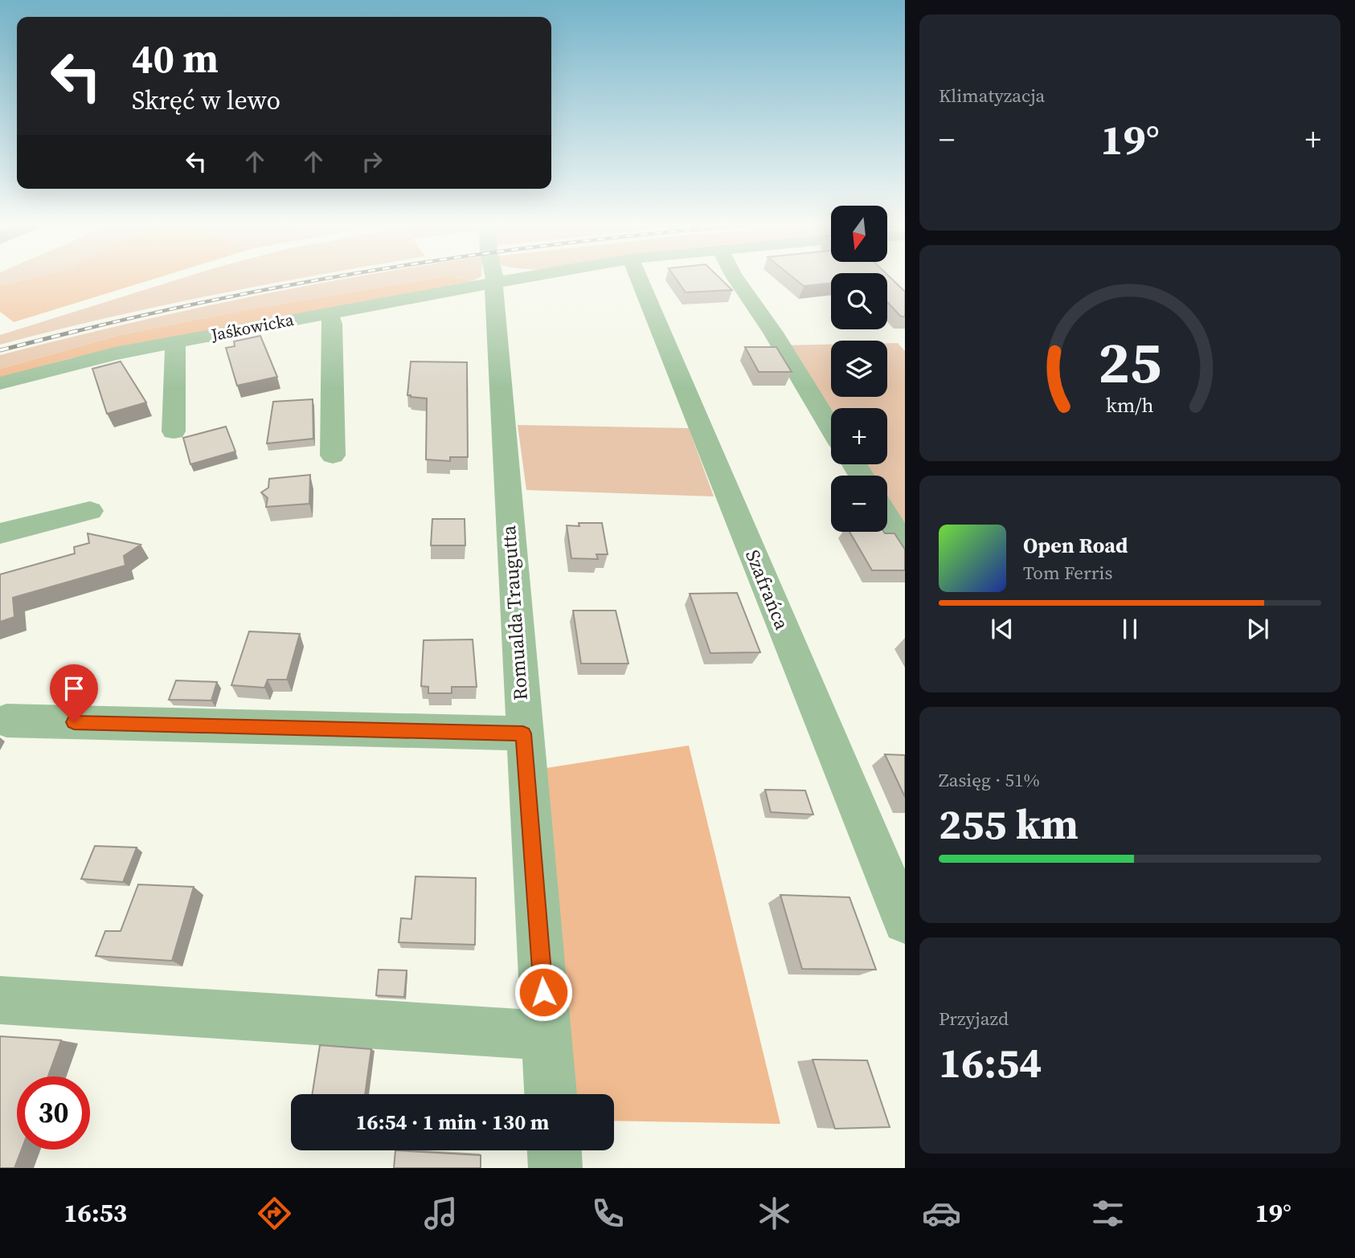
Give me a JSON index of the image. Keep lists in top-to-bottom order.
{
  "streets": {
    "street": ["Jaśkowicka", "Szafrańca", "Romualda Traugutta"]
  },
  "crossings": [
    ["Jaśkowicka", "Romualda Traugutta"]
  ],
  "north": "bottom",
  "page": {
    "tile": [
      "Klimatyzacja",
      ["Zasięg · 51%", "255 km"],
      ["Przyjazd", "16:54"]
    ],
    "turn": ["40 m", "Skręć w lewo"],
    "heat": ["−", "19°", "+"],
    "map_buttons": ["+", "−"],
    "song": ["Open Road", "Tom Ferris"],
    "limit": "30",
    "trip": "16:54 · 1 min · 130 m",
    "tabs": ["16:53", "19°"],
    "gauge": ["25", "km/h"]
  }
}
